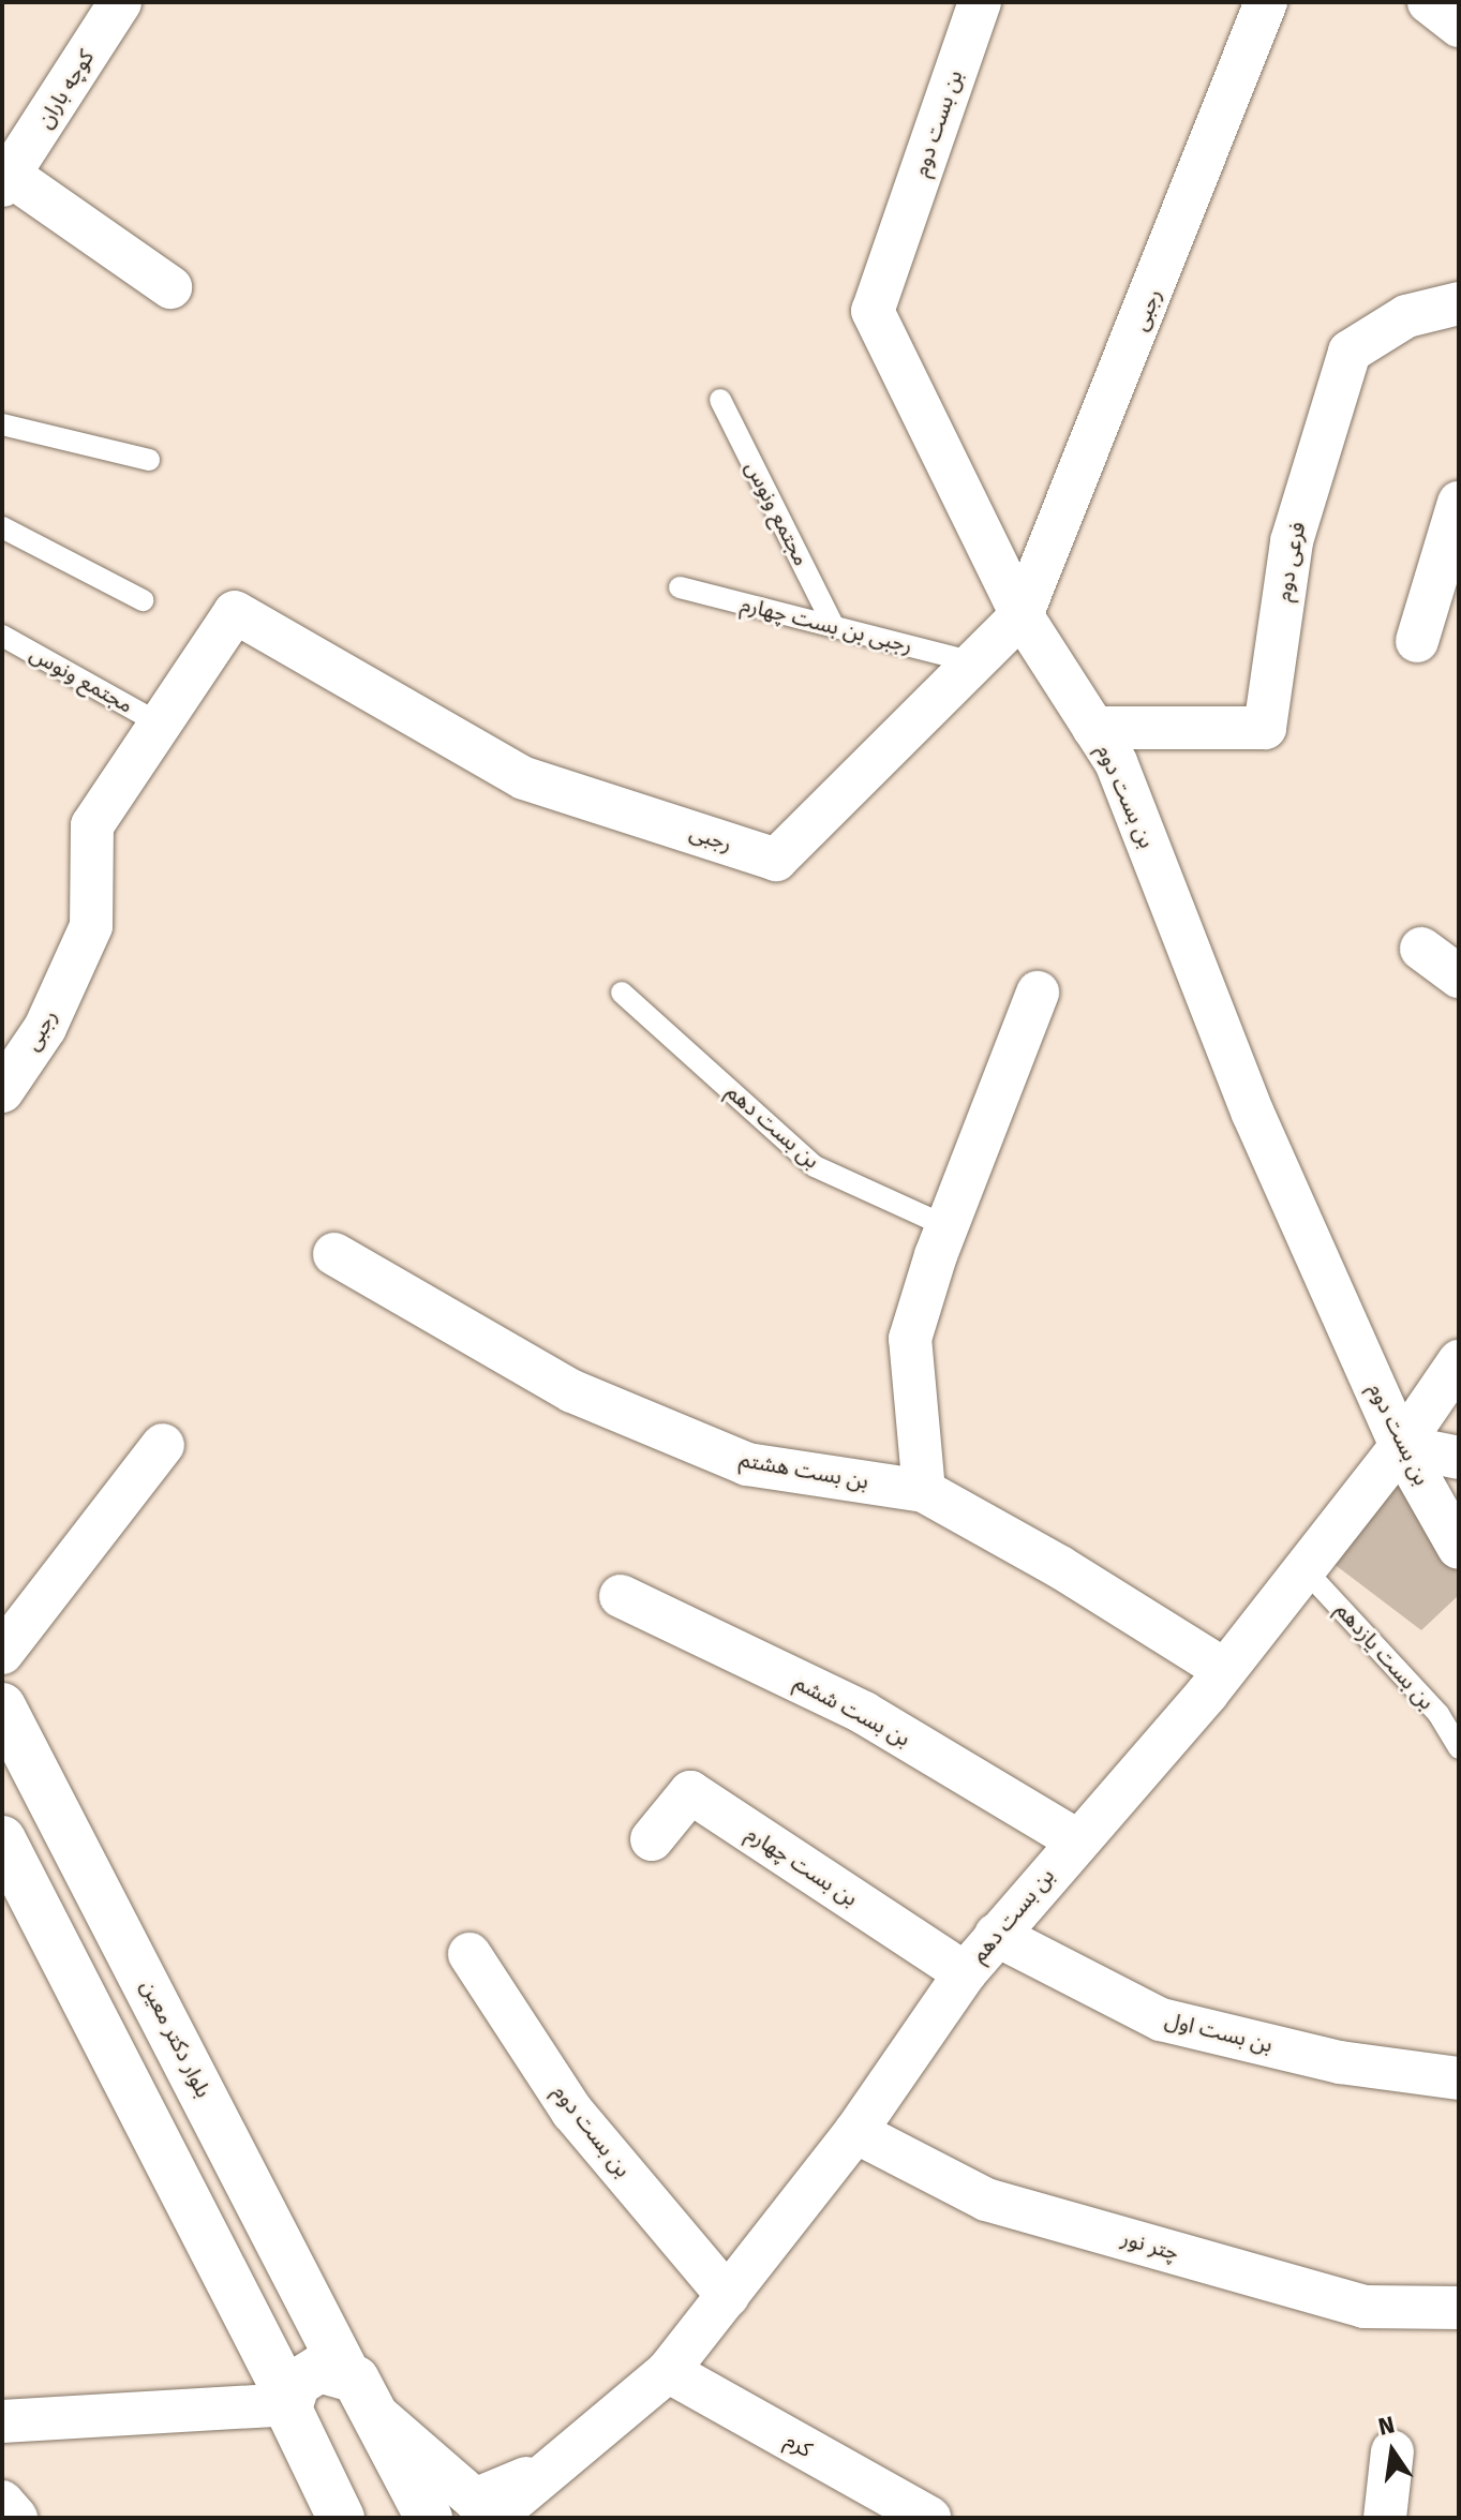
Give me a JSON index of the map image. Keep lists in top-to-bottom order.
{
  "streets": {
    "main road": ["بلوار دکتر معین"],
    "street": [
      "کوچه باران",
      "بن بست دوم",
      "رجبی",
      "فرعی دوم",
      "بن بست دهم",
      "بن بست هشتم",
      "بن بست ششم",
      "بن بست چهارم",
      "بن بست اول",
      "چتر نور",
      "کرم"
    ],
    "lane": ["مجتمع ونوس", "رجبی بن بست چهارم", "بن بست یازدهم"]
  },
  "crossings": [
    ["بن بست دوم", "رجبی"],
    ["بن بست دوم", "فرعی دوم"],
    ["بن بست دوم", "بن بست دهم"],
    ["رجبی", "مجتمع ونوس"],
    ["رجبی", "رجبی بن بست چهارم"],
    ["مجتمع ونوس", "رجبی بن بست چهارم"],
    ["بن بست دهم", "بن بست هشتم"],
    ["بن بست دهم", "بن بست یازدهم"],
    ["بن بست دهم", "بن بست ششم"],
    ["بن بست دهم", "بن بست چهارم"],
    ["بن بست دهم", "بن بست اول"],
    ["بن بست دهم", "چتر نور"],
    ["بن بست دهم", "کرم"]
  ],
  "north": "top"
}
